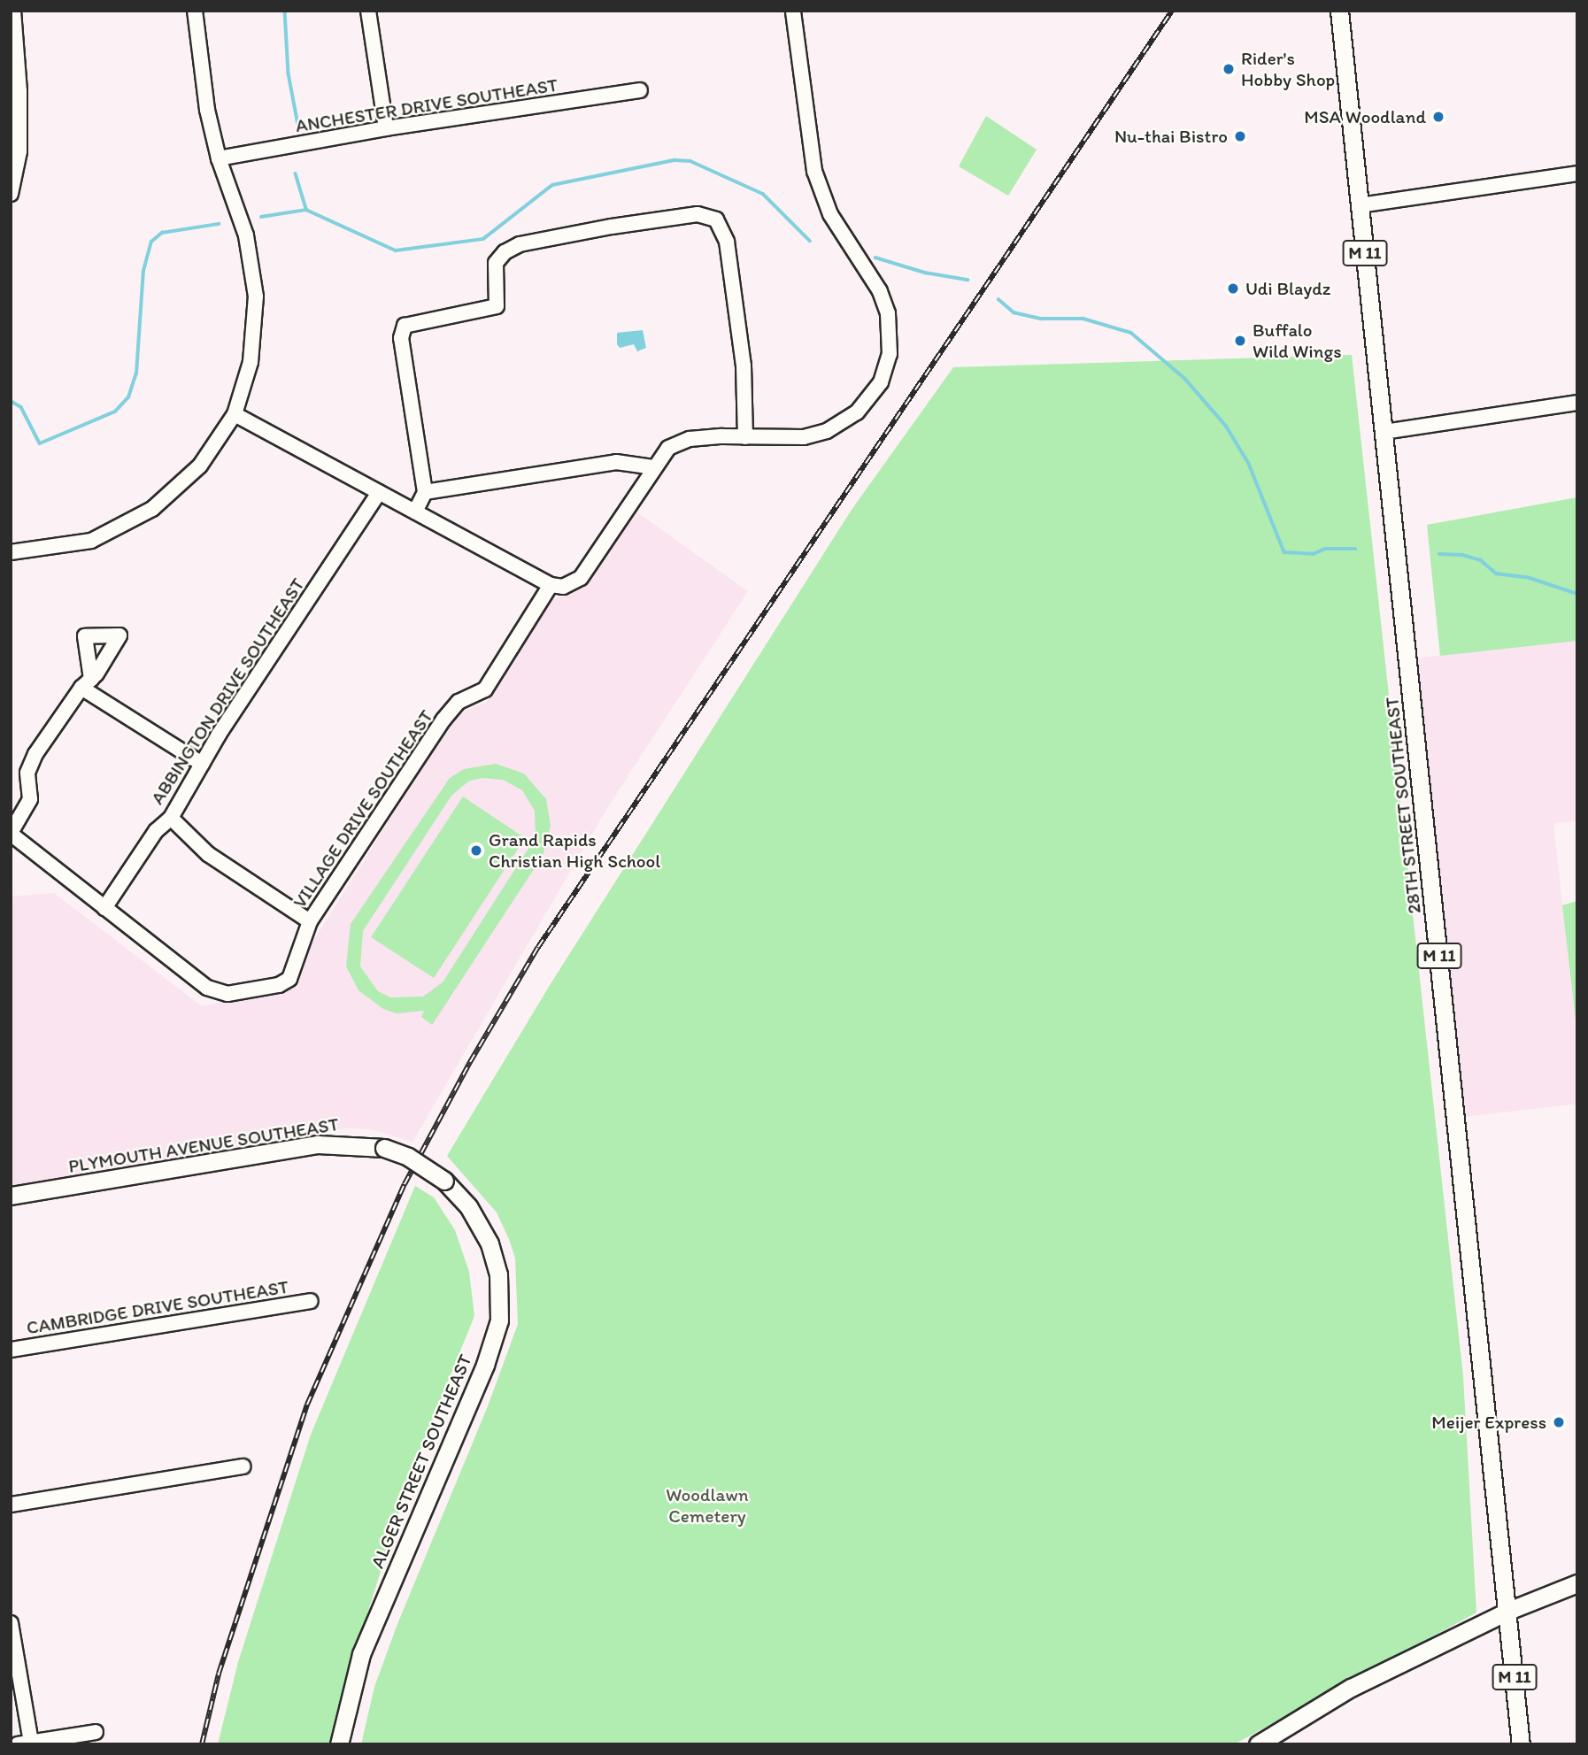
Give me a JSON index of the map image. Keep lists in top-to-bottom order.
{
  "streets": {
    "main road": [
      "M 11",
      "28TH STREET SOUTHEAST",
      "PLYMOUTH AVENUE SOUTHEAST",
      "ALGER STREET SOUTHEAST"
    ],
    "street": [
      "ANCHESTER DRIVE SOUTHEAST",
      "ABBINGTON DRIVE SOUTHEAST",
      "VILLAGE DRIVE SOUTHEAST",
      "CAMBRIDGE DRIVE SOUTHEAST"
    ]
  },
  "crossings": [
    ["ABBINGTON DRIVE SOUTHEAST", "VILLAGE DRIVE SOUTHEAST"],
    ["PLYMOUTH AVENUE SOUTHEAST", "ALGER STREET SOUTHEAST"]
  ],
  "parks": ["Woodlawn Cemetery"],
  "places": [
    "Rider's Hobby Shop",
    "MSA Woodland",
    "Nu-thai Bistro",
    "Udi Blaydz",
    "Buffalo Wild Wings",
    "Grand Rapids Christian High School",
    "Meijer Express"
  ]
}
